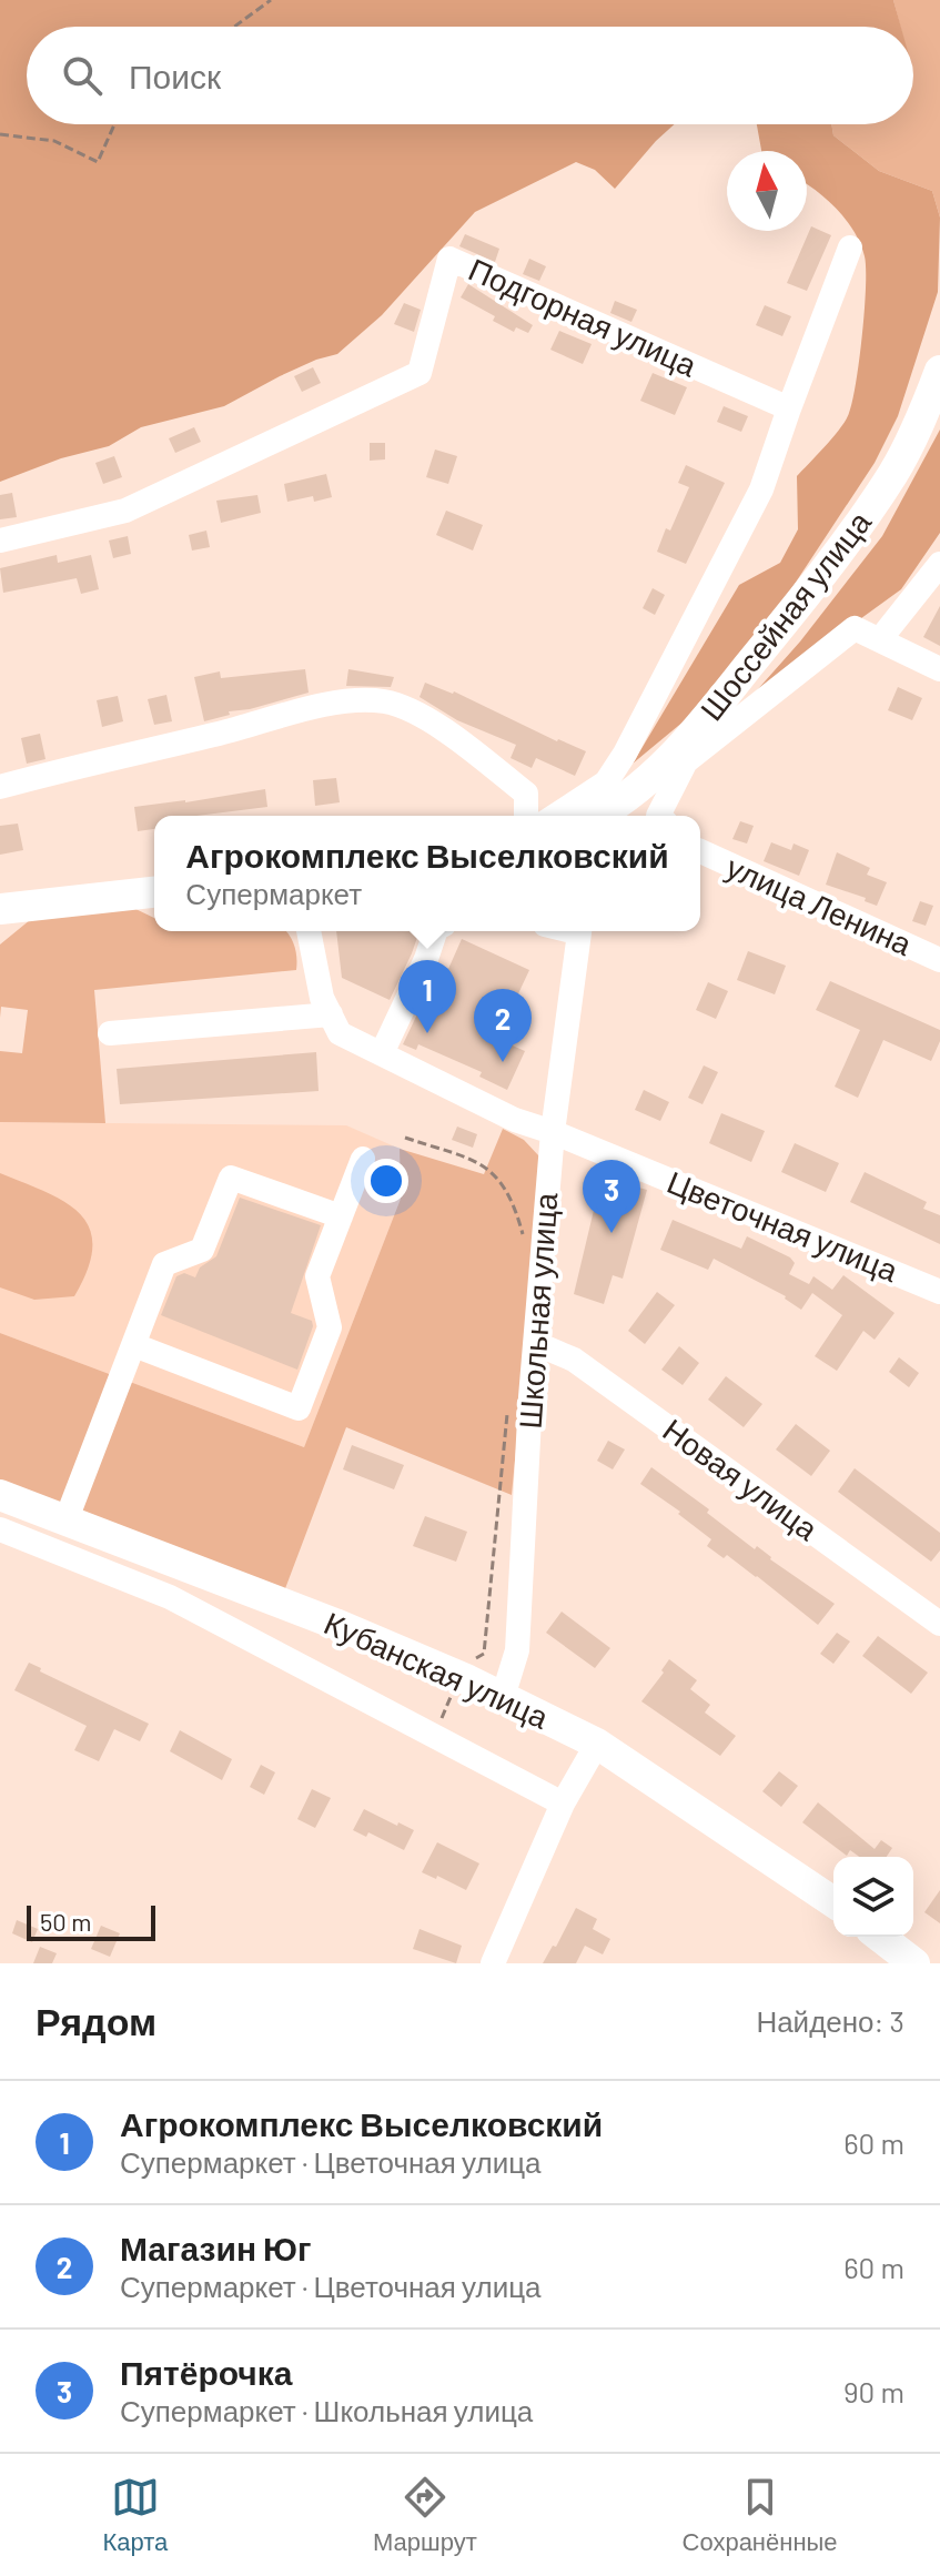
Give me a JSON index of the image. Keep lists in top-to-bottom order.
{
  "streets": {
    "main road": ["Шоссейная улица", "Кубанская улица"],
    "street": [
      "Подгорная улица",
      "улица Ленина",
      "Цветочная улица",
      "Школьная улица",
      "Новая улица"
    ]
  },
  "crossings": [
    ["Цветочная улица", "Школьная улица"],
    ["Школьная улица", "Новая улица"],
    ["Школьная улица", "Кубанская улица"]
  ],
  "scale_bar": "50 m",
  "north": "top",
  "page": {
    "search": "Поиск",
    "popup": ["Агрокомплекс Выселковский", "Супермаркет"],
    "pins": ["1", "2", "3"],
    "scale": "50 m",
    "heading": ["Рядом", "Найдено: 3"],
    "list": [
      {
        "mark": "1",
        "name": "Агрокомплекс Выселковский",
        "note": "Супермаркет · Цветочная улица",
        "value": "60 m"
      },
      {
        "mark": "2",
        "name": "Магазин Юг",
        "note": "Супермаркет · Цветочная улица",
        "value": "60 m"
      },
      {
        "mark": "3",
        "name": "Пятёрочка",
        "note": "Супермаркет · Школьная улица",
        "value": "90 m"
      }
    ],
    "nav": ["Карта", "Маршрут", "Сохранённые"]
  }
}
